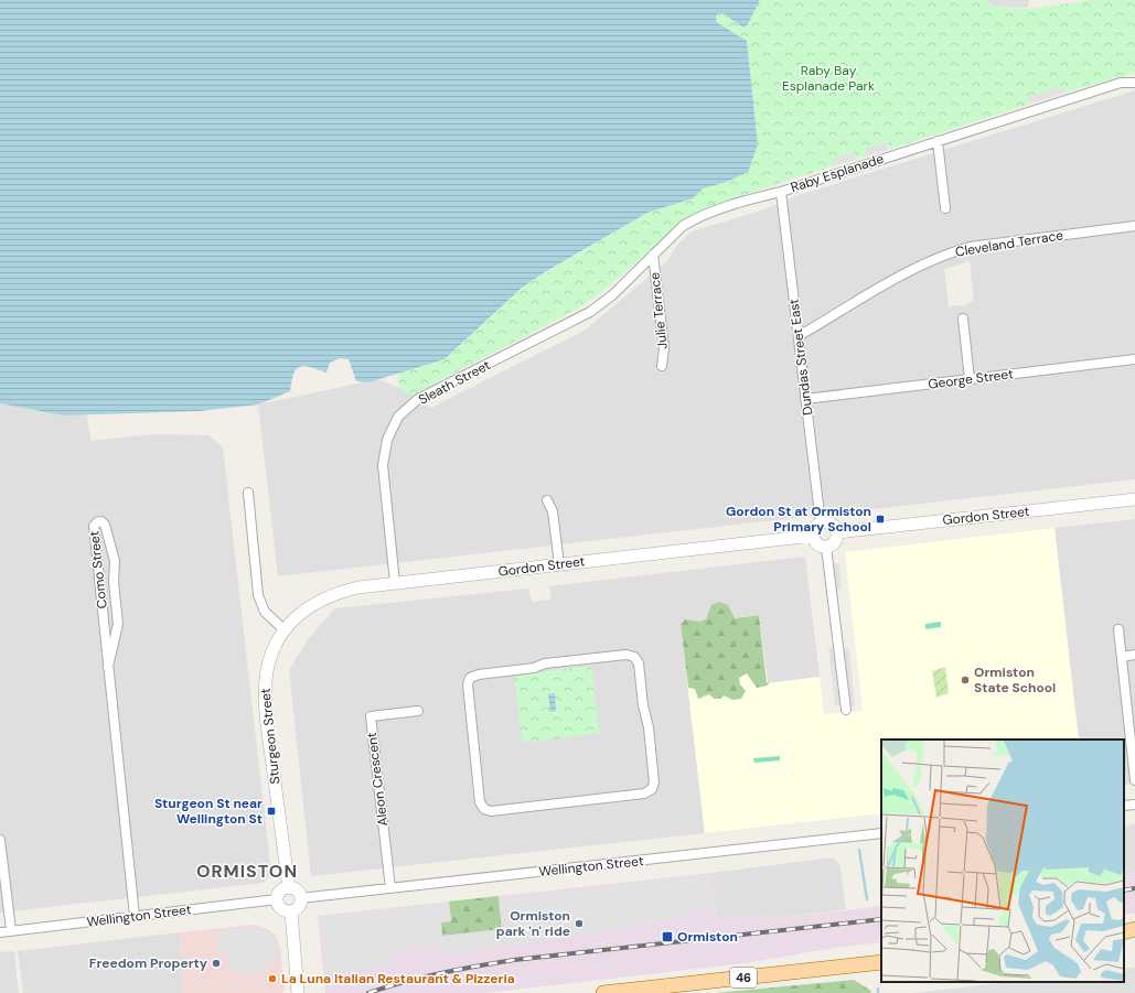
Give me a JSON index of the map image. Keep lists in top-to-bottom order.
{
  "streets": {
    "main road": ["46"],
    "street": [
      "Raby Esplanade",
      "Cleveland Terrace",
      "Julie Terrace",
      "Dundas Street East",
      "George Street",
      "Sleath Street",
      "Gordon Street",
      "Como Street",
      "Sturgeon Street",
      "Aleon Crescent",
      "Wellington Street"
    ]
  },
  "crossings": [
    ["Raby Esplanade", "Julie Terrace"],
    ["Raby Esplanade", "Dundas Street East"],
    ["Raby Esplanade", "Sleath Street"],
    ["Cleveland Terrace", "Dundas Street East"],
    ["Dundas Street East", "George Street"],
    ["Dundas Street East", "Gordon Street"],
    ["Sleath Street", "Gordon Street"],
    ["Gordon Street", "Sturgeon Street"],
    ["Como Street", "Wellington Street"],
    ["Sturgeon Street", "Wellington Street"],
    ["Aleon Crescent", "Wellington Street"]
  ],
  "districts": ["ORMISTON"],
  "parks": ["Raby Bay Esplanade Park"],
  "places": {
    "transit": ["Gordon St at Ormiston Primary School", "Sturgeon St near Wellington St", "Ormiston"],
    "other": [
      "Ormiston State School",
      "Ormiston park 'n' ride",
      "Freedom Property",
      "La Luna Italian Restaurant & Pizzeria"
    ]
  }
}
